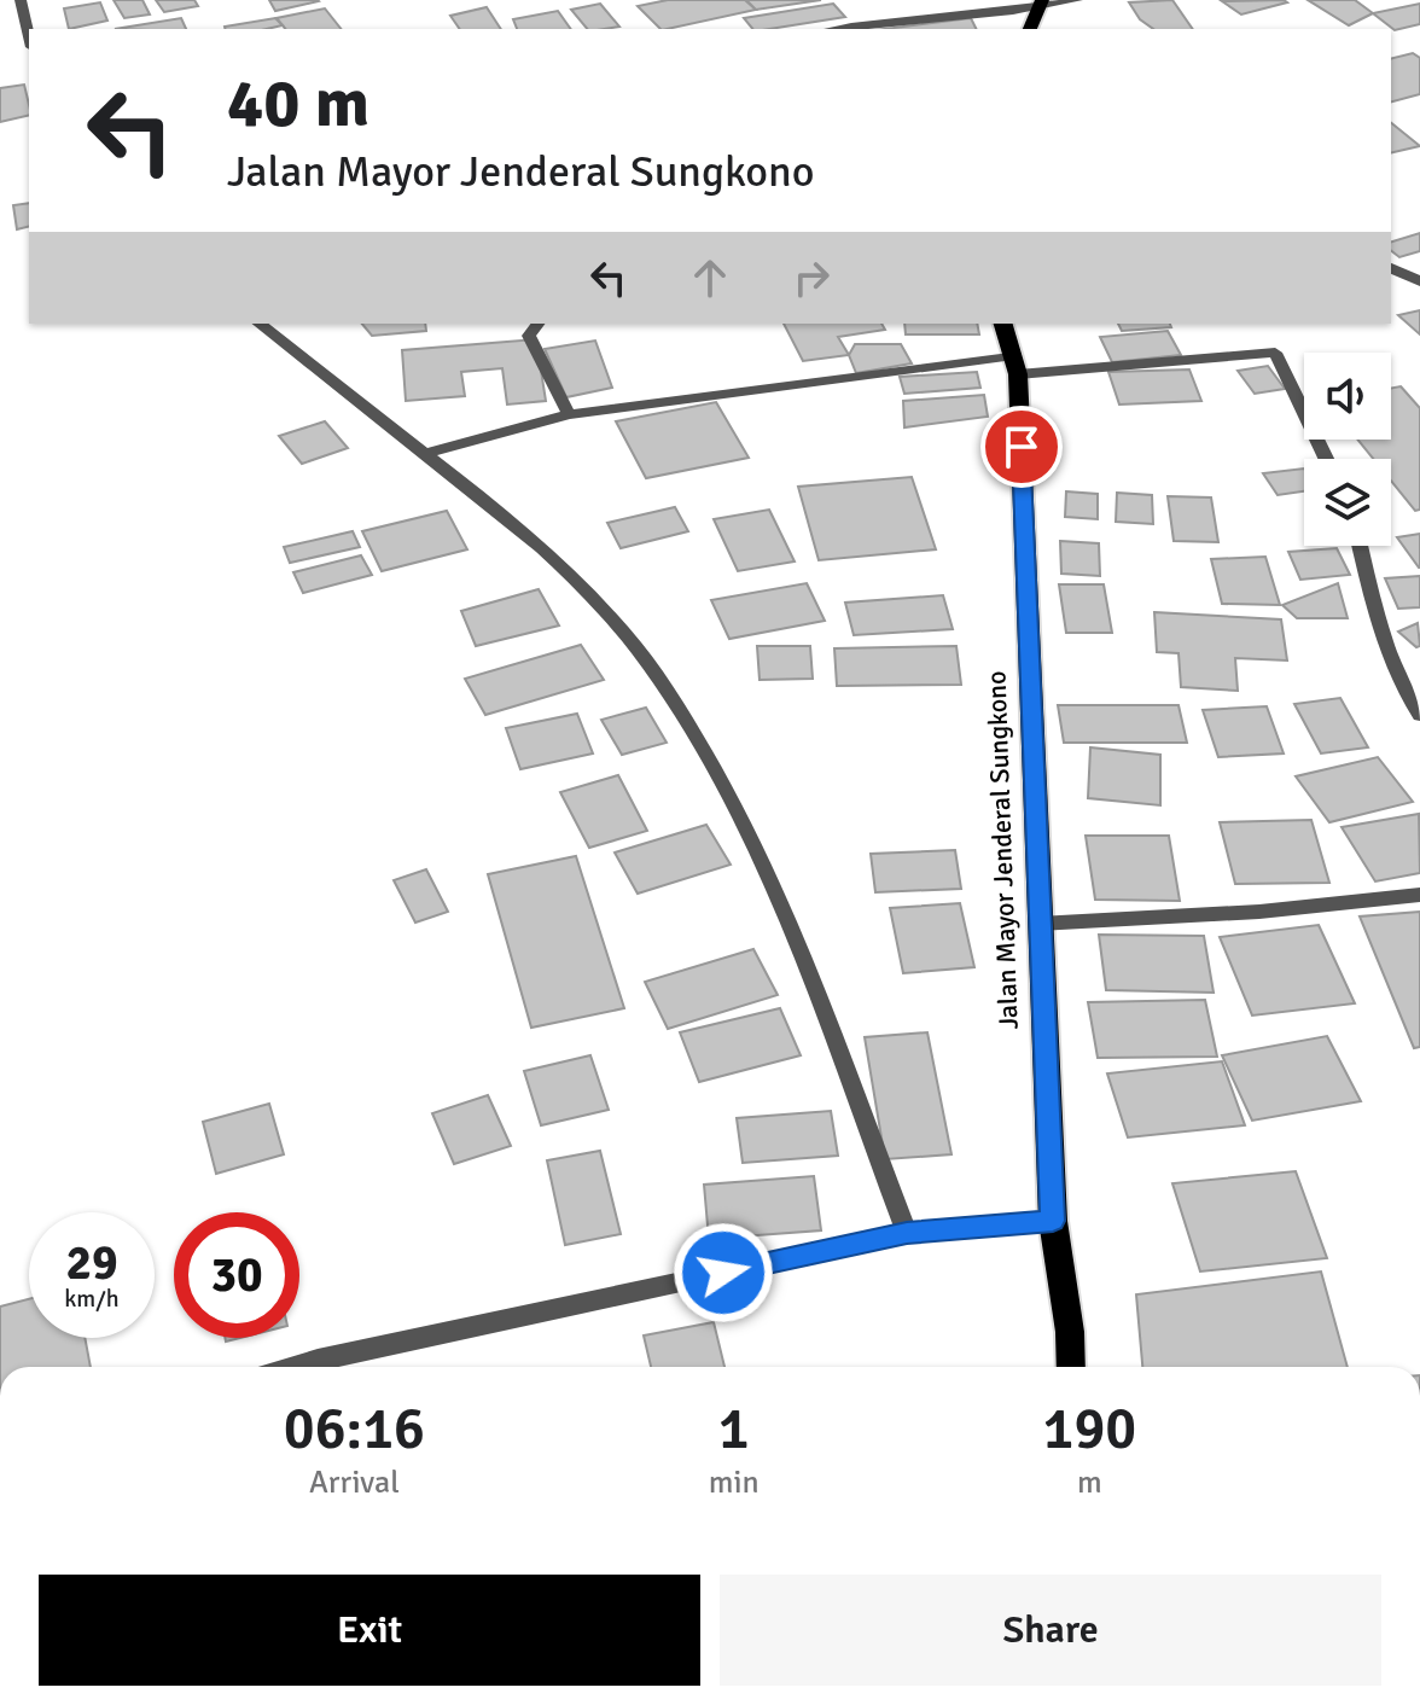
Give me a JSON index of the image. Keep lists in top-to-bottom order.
{
  "streets": {
    "main road": ["Jalan Mayor Jenderal Sungkono"]
  },
  "page": {
    "turn": ["40 m", "Jalan Mayor Jenderal Sungkono"],
    "speed": "29 km/h",
    "limit": "30",
    "eta": [
      "06:16",
      "Arrival",
      "1",
      "min",
      "190",
      "m"
    ],
    "buttons": ["Exit", "Share"]
  }
}
